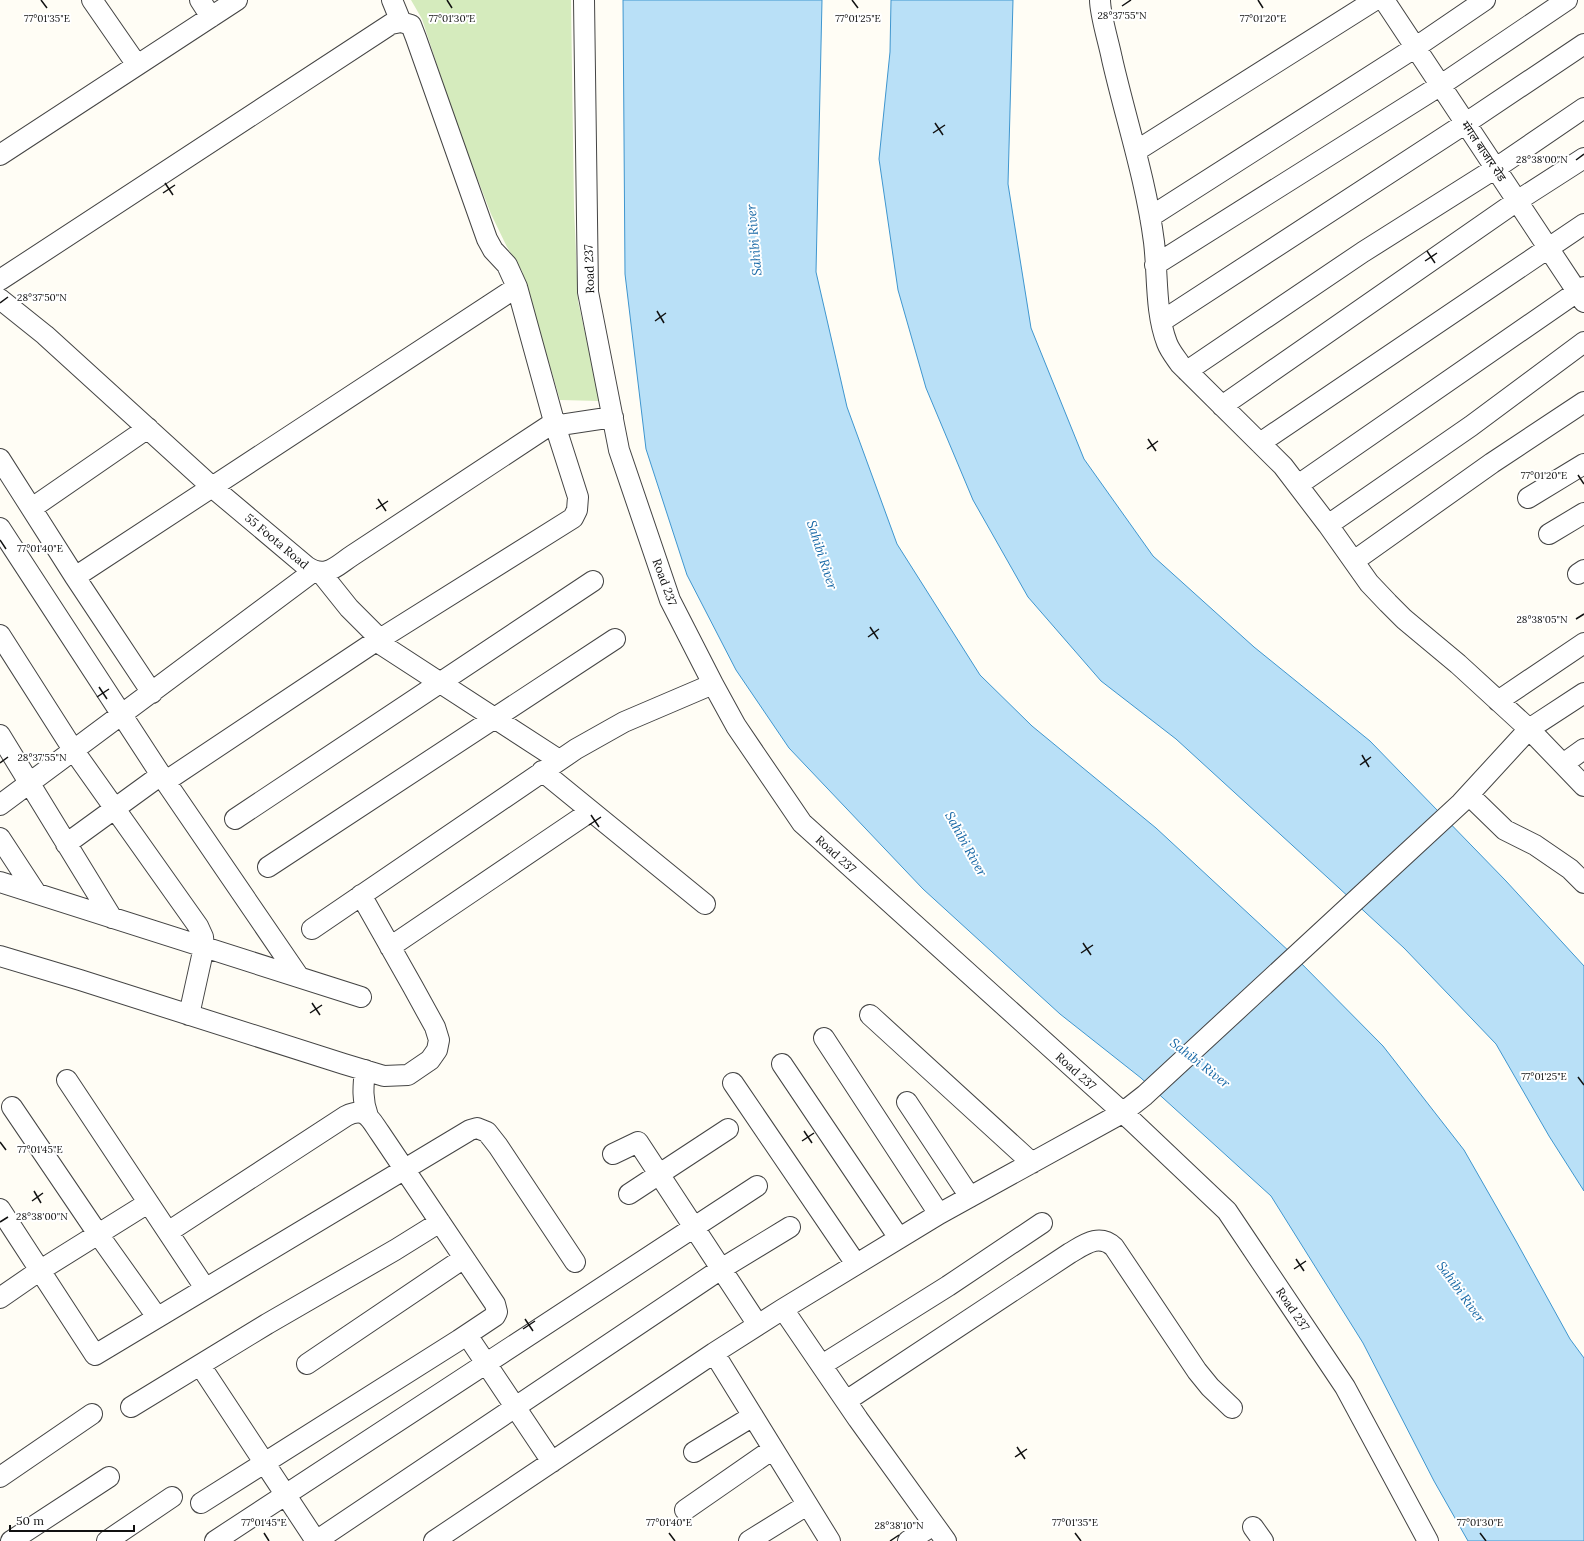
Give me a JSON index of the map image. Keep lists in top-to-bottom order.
{
  "streets": {
    "street": ["मंगल बाजार रोड", "Road 237", "55 Foota Road"]
  },
  "crossings": [
    ["Road 237", "55 Foota Road"]
  ],
  "water": ["Sahibi River"],
  "scale_bar": "50 m",
  "coordinates": [
    "28°37'55\"N",
    "77°01'35\"E",
    "77°01'30\"E",
    "77°01'25\"E",
    "77°01'20\"E",
    "28°38'00\"N",
    "28°37'50\"N",
    "77°01'40\"E",
    "28°38'05\"N",
    "77°01'45\"E",
    "28°38'10\"N"
  ]
}
